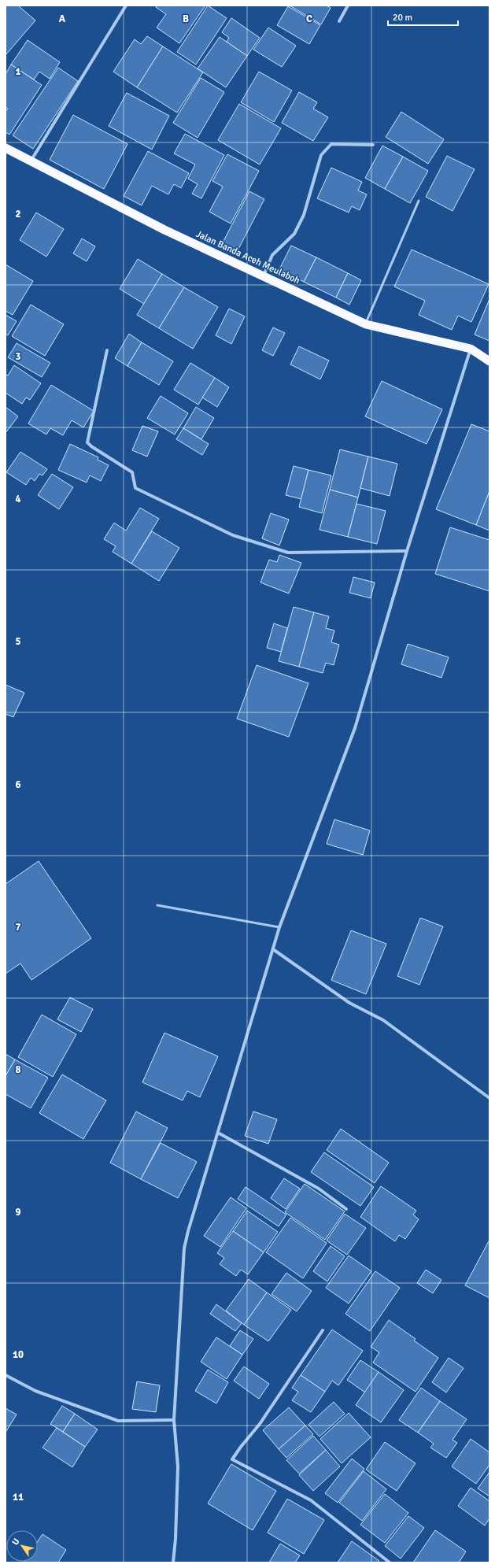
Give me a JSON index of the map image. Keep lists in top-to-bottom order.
{
  "streets": {
    "highway": ["Jalan Banda Aceh Meulaboh"]
  },
  "scale_bar": "20 m",
  "north": "top left",
  "grid": {
    "columns": ["A", "B", "C"],
    "rows": [
      "1",
      "2",
      "3",
      "4",
      "5",
      "6",
      "7",
      "8",
      "9",
      "10",
      "11"
    ]
  }
}
